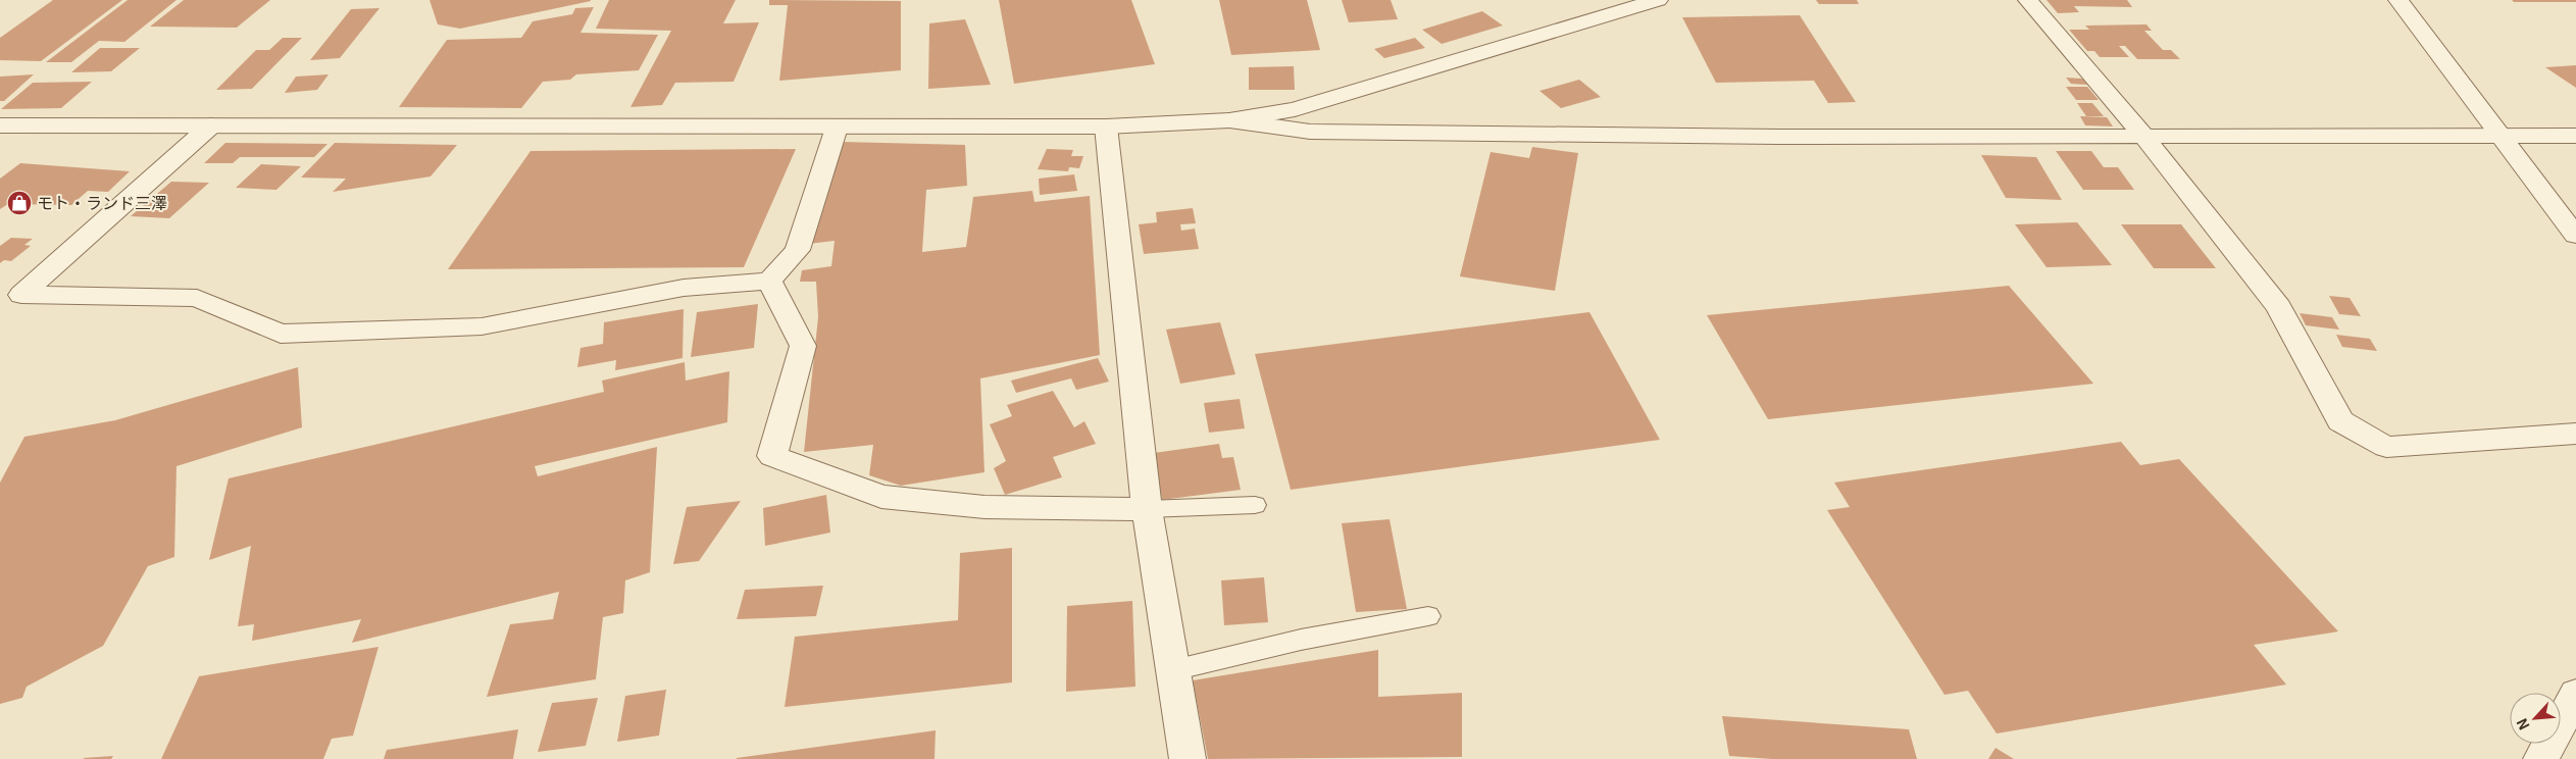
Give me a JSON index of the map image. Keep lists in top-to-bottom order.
{
  "places": {
    "shop": ["モト・ランド三澤"]
  },
  "north": "bottom left"
}
